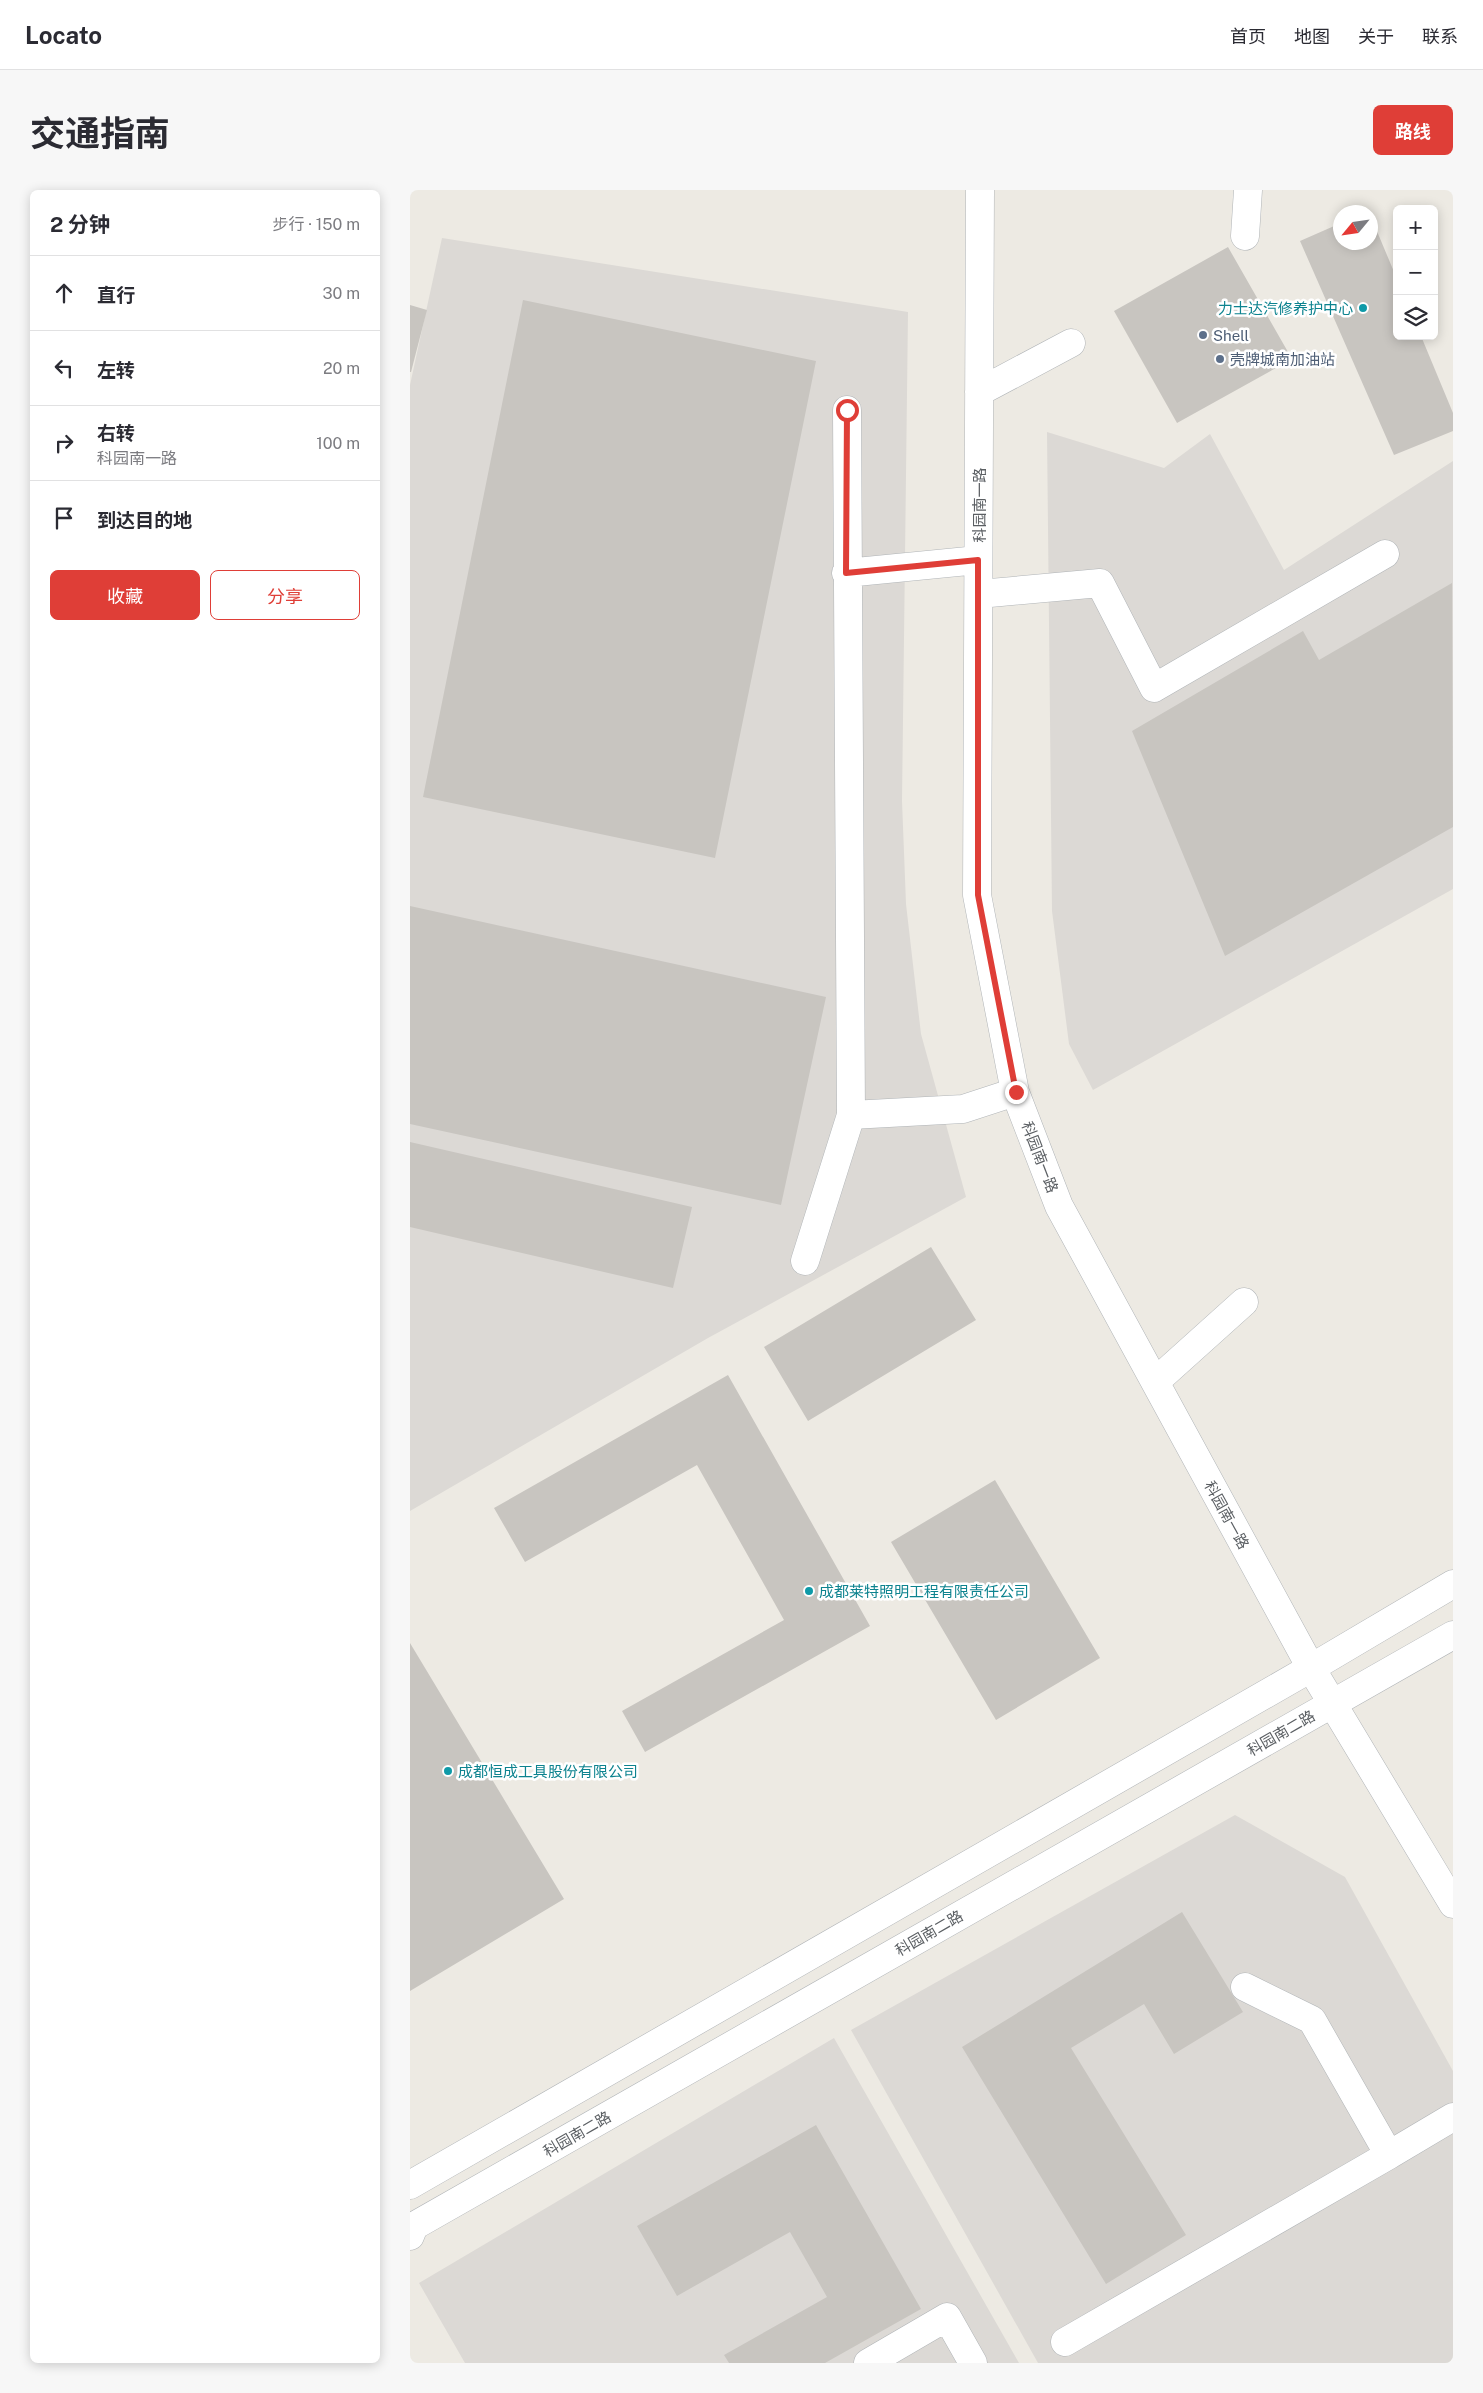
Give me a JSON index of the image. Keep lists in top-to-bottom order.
{
  "streets": {
    "street": ["科园南一路", "科园南二路"]
  },
  "crossings": [
    ["科园南一路", "科园南二路"]
  ],
  "places": [
    "力士达汽修养护中心",
    "Shell",
    "壳牌城南加油站",
    "成都莱特照明工程有限责任公司",
    "成都恒成工具股份有限公司"
  ],
  "north": "bottom left",
  "page": {
    "header": "Locato",
    "nav": [
      "首页",
      "地图",
      "关于",
      "联系"
    ],
    "title": "交通指南",
    "buttons": [
      "路线",
      ["收藏", "分享"]
    ],
    "heading": ["2 分钟", "步行 · 150 m"],
    "map_buttons": ["+", "−"],
    "list": [
      ["直行", "30 m"],
      ["左转", "20 m"],
      ["右转", "科园南一路", "100 m"],
      "到达目的地"
    ]
  }
}
